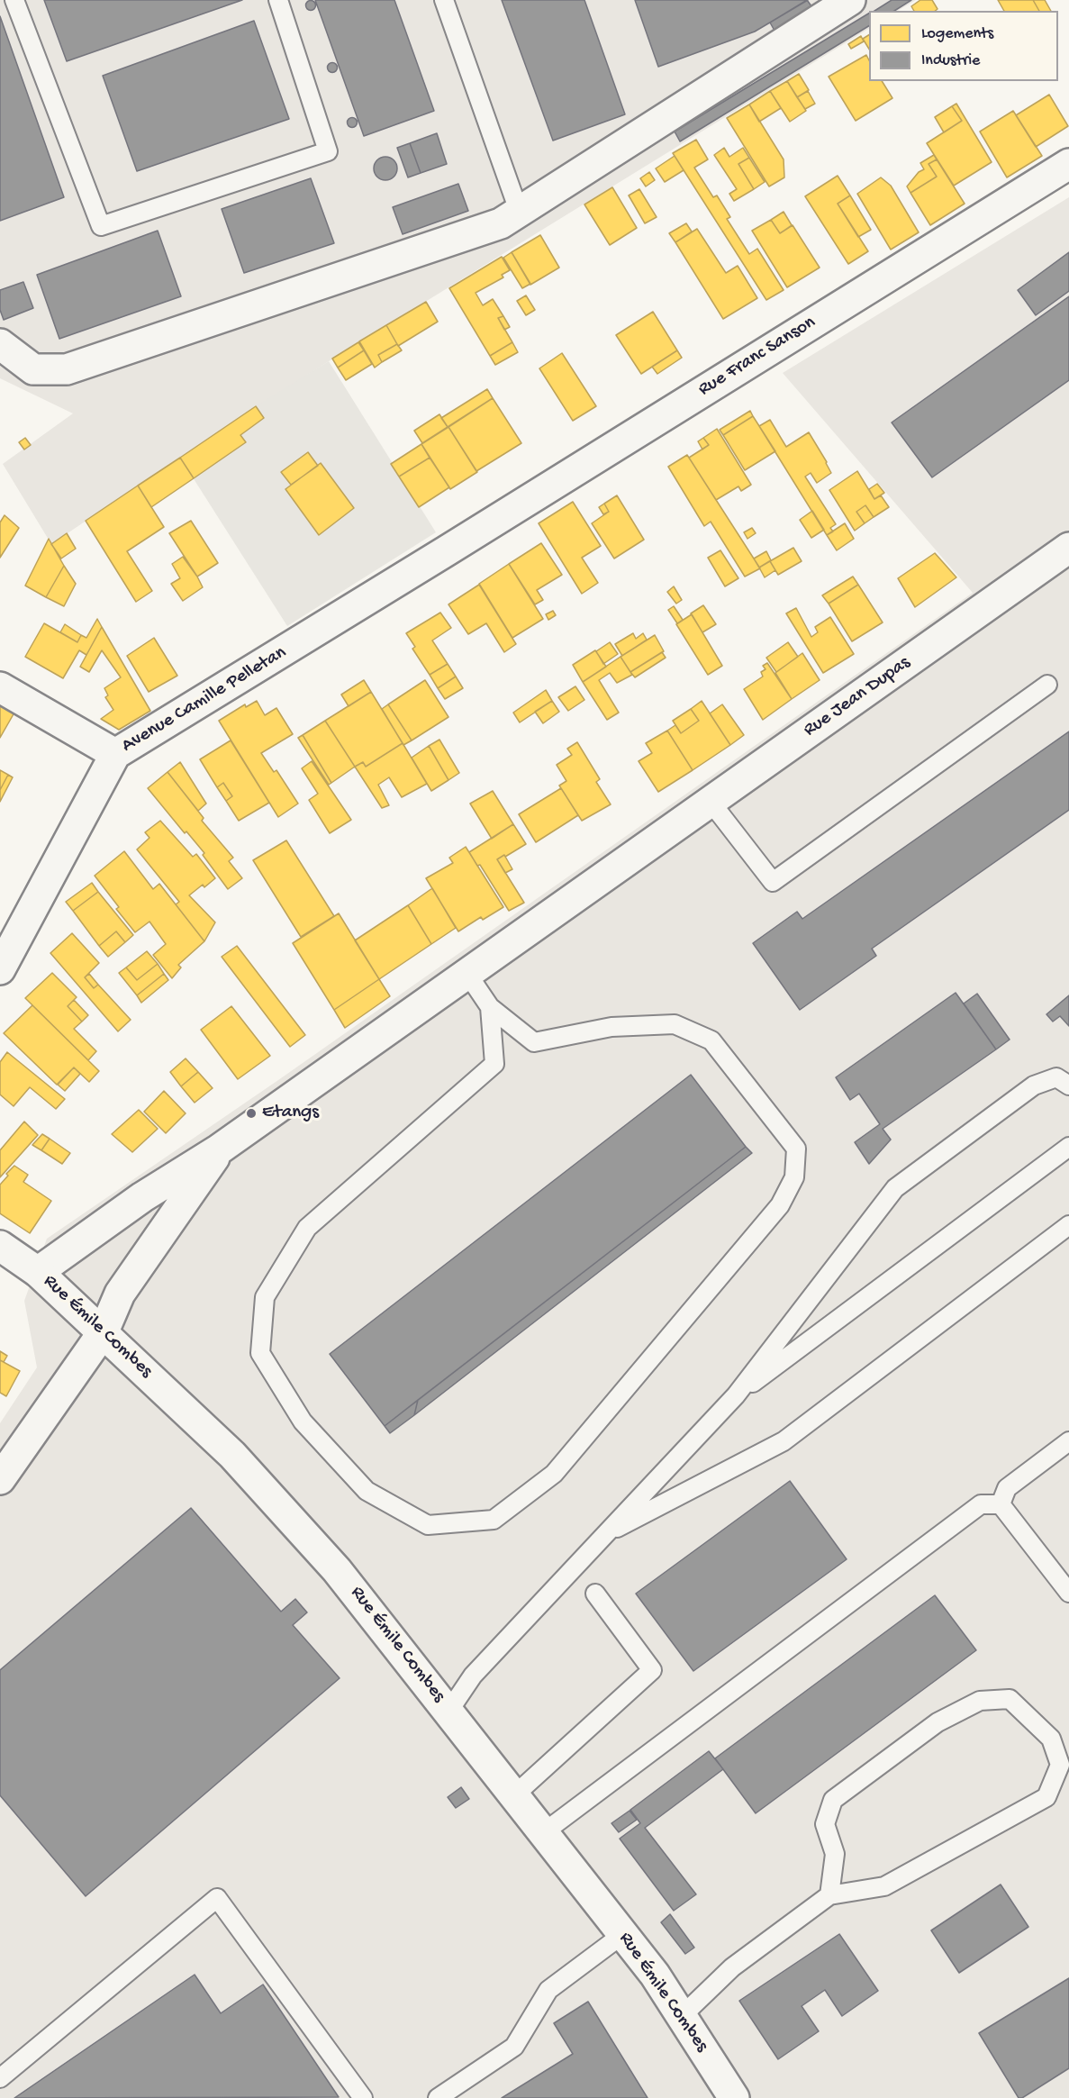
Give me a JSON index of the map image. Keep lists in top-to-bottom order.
{
  "streets": {
    "street": [
      "Rue Franc Sanson",
      "Rue Jean Dupas",
      "Avenue Camille Pelletan",
      "Rue Émile Combes"
    ]
  },
  "crossings": [
    ["Rue Franc Sanson", "Avenue Camille Pelletan"],
    ["Rue Jean Dupas", "Rue Émile Combes"]
  ],
  "places": ["Etangs"],
  "legend": ["Logements", "Industrie"]
}
